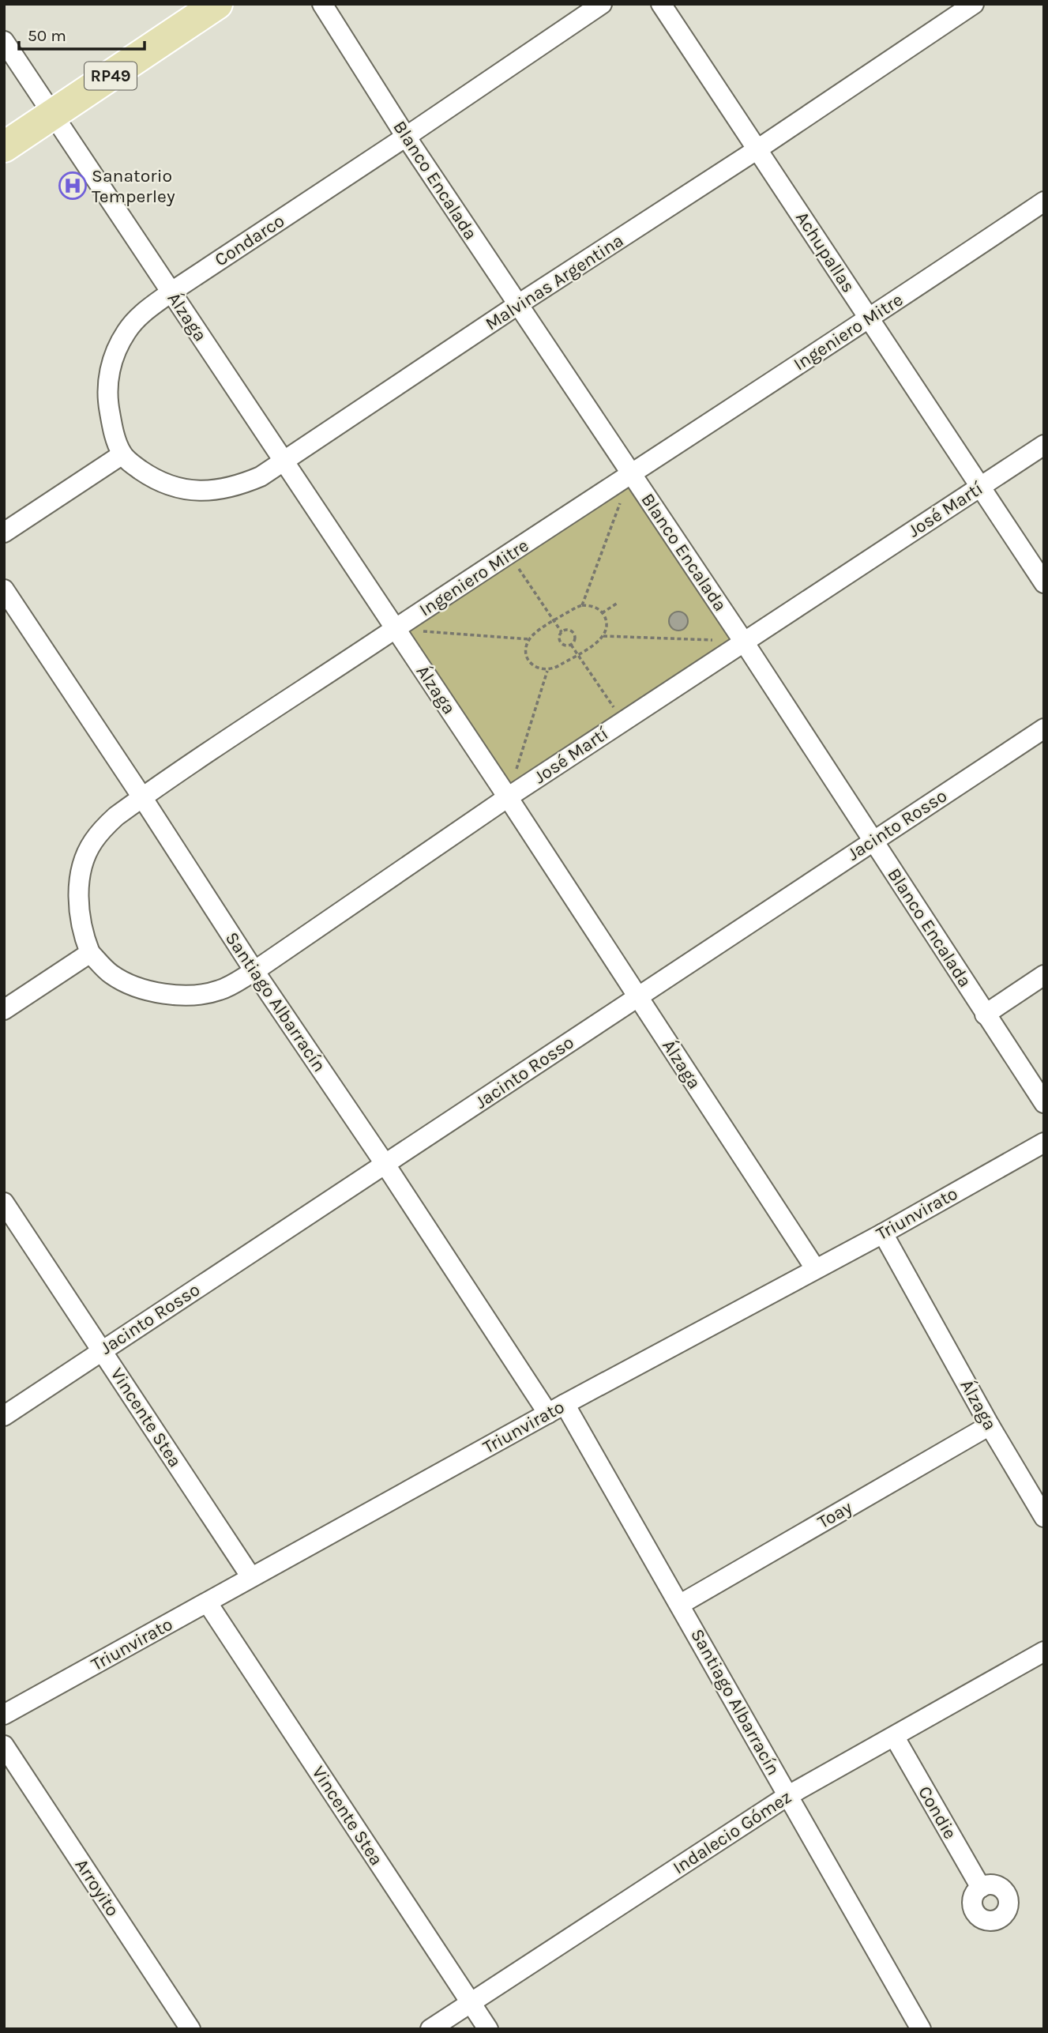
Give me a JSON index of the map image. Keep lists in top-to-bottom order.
{
  "streets": {
    "main road": ["RP49"],
    "street": [
      "Blanco Encalada",
      "Condarco",
      "Achupallas",
      "Malvinas Argentina",
      "Álzaga",
      "Ingeniero Mitre",
      "José Martí",
      "Jacinto Rosso",
      "Santiago Albarracín",
      "Triunvirato",
      "Vincente Stea",
      "Toay",
      "Condie",
      "Indalecio Gómez",
      "Arroyito"
    ]
  },
  "crossings": [
    ["RP49", "Álzaga"],
    ["Blanco Encalada", "Condarco"],
    ["Blanco Encalada", "Malvinas Argentina"],
    ["Blanco Encalada", "Ingeniero Mitre"],
    ["Blanco Encalada", "José Martí"],
    ["Blanco Encalada", "Jacinto Rosso"],
    ["Condarco", "Malvinas Argentina"],
    ["Condarco", "Álzaga"],
    ["Achupallas", "Malvinas Argentina"],
    ["Achupallas", "Ingeniero Mitre"],
    ["Achupallas", "José Martí"],
    ["Malvinas Argentina", "Álzaga"],
    ["Álzaga", "Ingeniero Mitre"],
    ["Álzaga", "José Martí"],
    ["Álzaga", "Jacinto Rosso"],
    ["Álzaga", "Triunvirato"],
    ["Álzaga", "Toay"],
    ["Ingeniero Mitre", "José Martí"],
    ["Ingeniero Mitre", "Santiago Albarracín"],
    ["José Martí", "Santiago Albarracín"],
    ["Jacinto Rosso", "Santiago Albarracín"],
    ["Jacinto Rosso", "Vincente Stea"],
    ["Santiago Albarracín", "Triunvirato"],
    ["Santiago Albarracín", "Toay"],
    ["Santiago Albarracín", "Indalecio Gómez"],
    ["Triunvirato", "Vincente Stea"],
    ["Vincente Stea", "Indalecio Gómez"],
    ["Condie", "Indalecio Gómez"]
  ],
  "places": {
    "hospital": ["Sanatorio Temperley"]
  },
  "scale_bar": "50 m"
}
